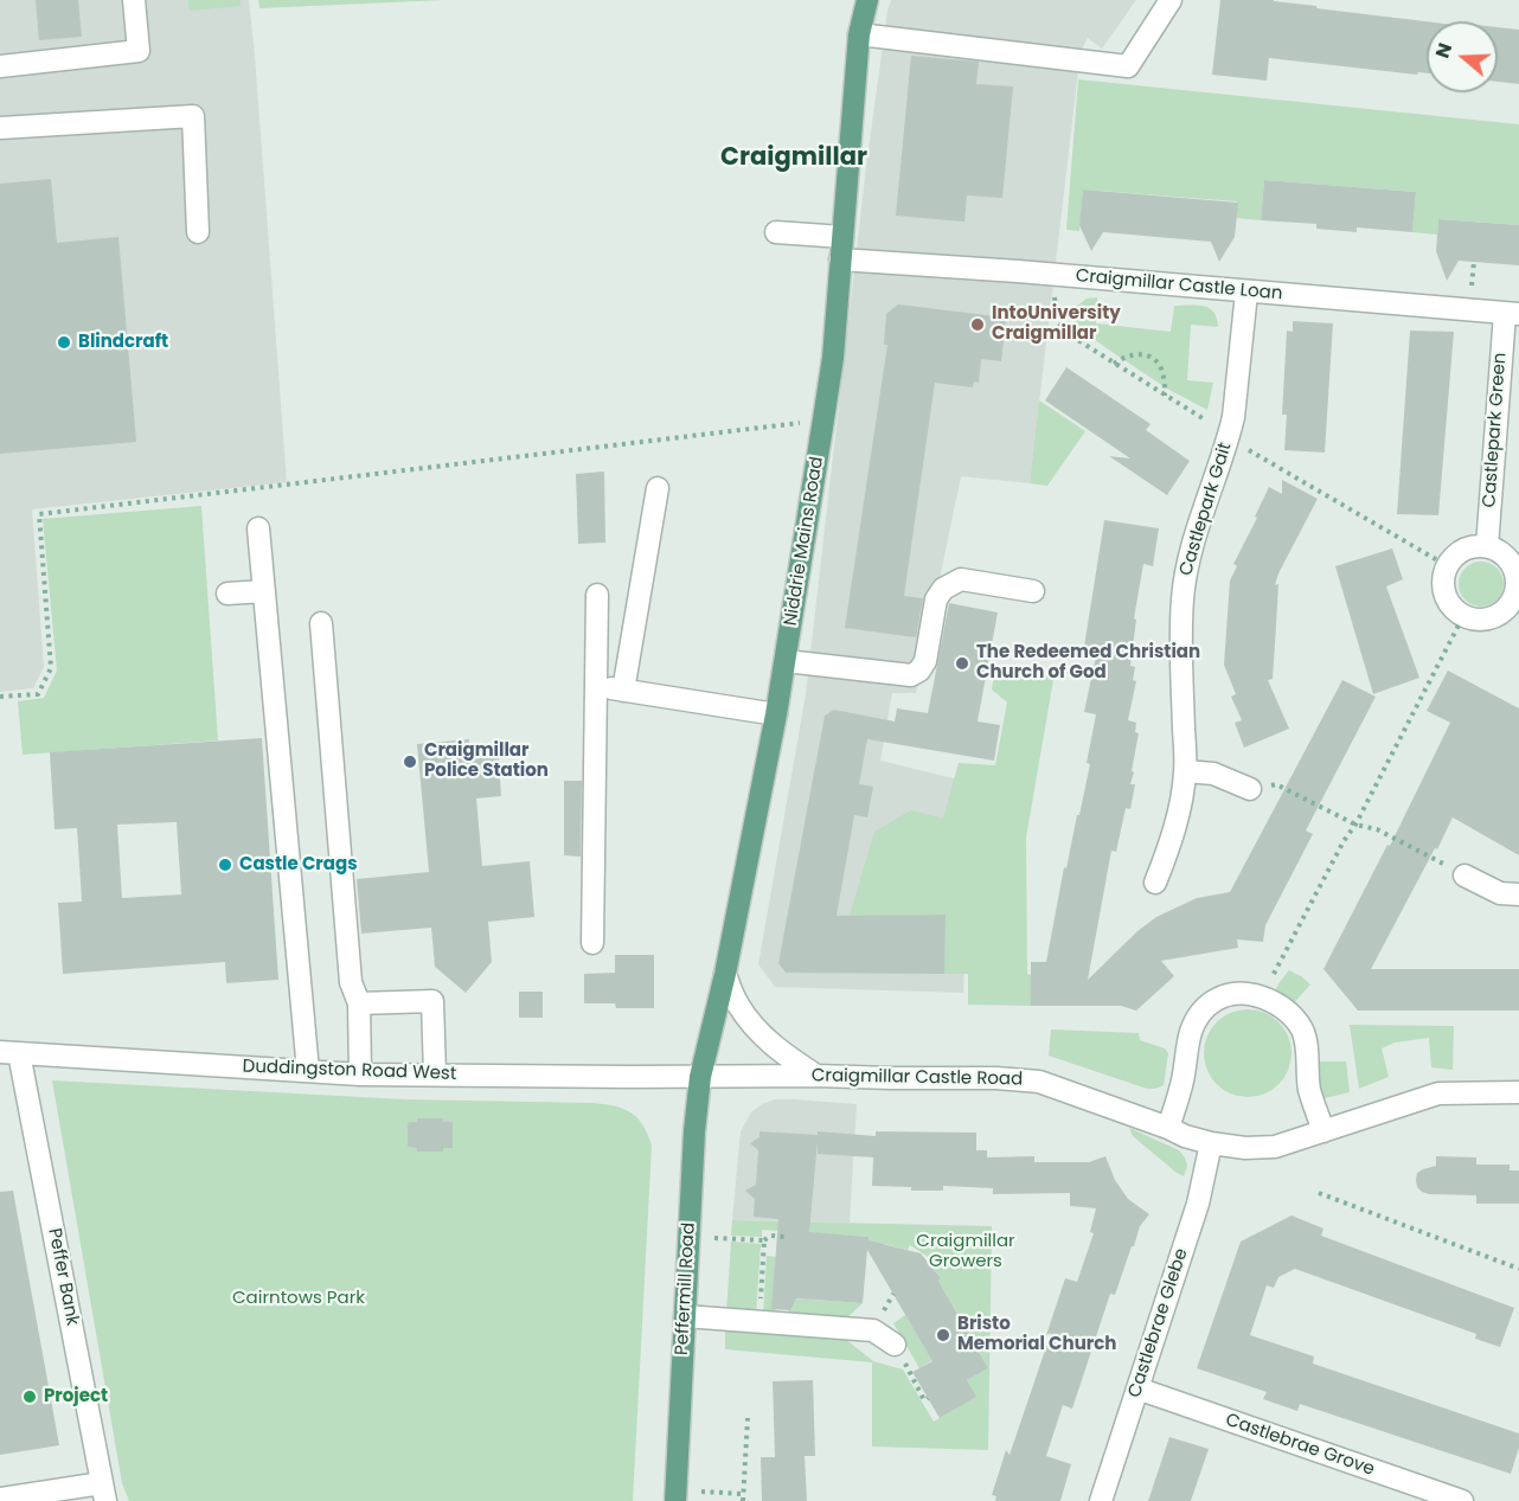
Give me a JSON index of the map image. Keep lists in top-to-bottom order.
{
  "streets": {
    "main road": ["Niddrie Mains Road", "Peffermill Road"],
    "street": [
      "Craigmillar Castle Loan",
      "Castlepark Green",
      "Castlepark Gait",
      "Duddingston Road West",
      "Craigmillar Castle Road",
      "Peffer Bank",
      "Castlebrae Glebe",
      "Castlebrae Grove"
    ]
  },
  "crossings": [
    ["Craigmillar Castle Loan", "Castlepark Green"],
    ["Craigmillar Castle Loan", "Castlepark Gait"],
    ["Craigmillar Castle Loan", "Niddrie Mains Road"],
    ["Niddrie Mains Road", "Duddingston Road West"],
    ["Niddrie Mains Road", "Craigmillar Castle Road"],
    ["Niddrie Mains Road", "Peffermill Road"],
    ["Duddingston Road West", "Craigmillar Castle Road"],
    ["Duddingston Road West", "Peffer Bank"],
    ["Duddingston Road West", "Peffermill Road"],
    ["Craigmillar Castle Road", "Peffermill Road"],
    ["Craigmillar Castle Road", "Castlebrae Glebe"],
    ["Castlebrae Glebe", "Castlebrae Grove"]
  ],
  "districts": ["Craigmillar"],
  "parks": ["Craigmillar Growers", "Cairntows Park"],
  "places": [
    "IntoUniversity Craigmillar",
    "Blindcraft",
    "The Redeemed Christian Church of God",
    "Craigmillar Police Station",
    "Castle Crags",
    "Bristo Memorial Church",
    "Project"
  ],
  "north": "left"
}
